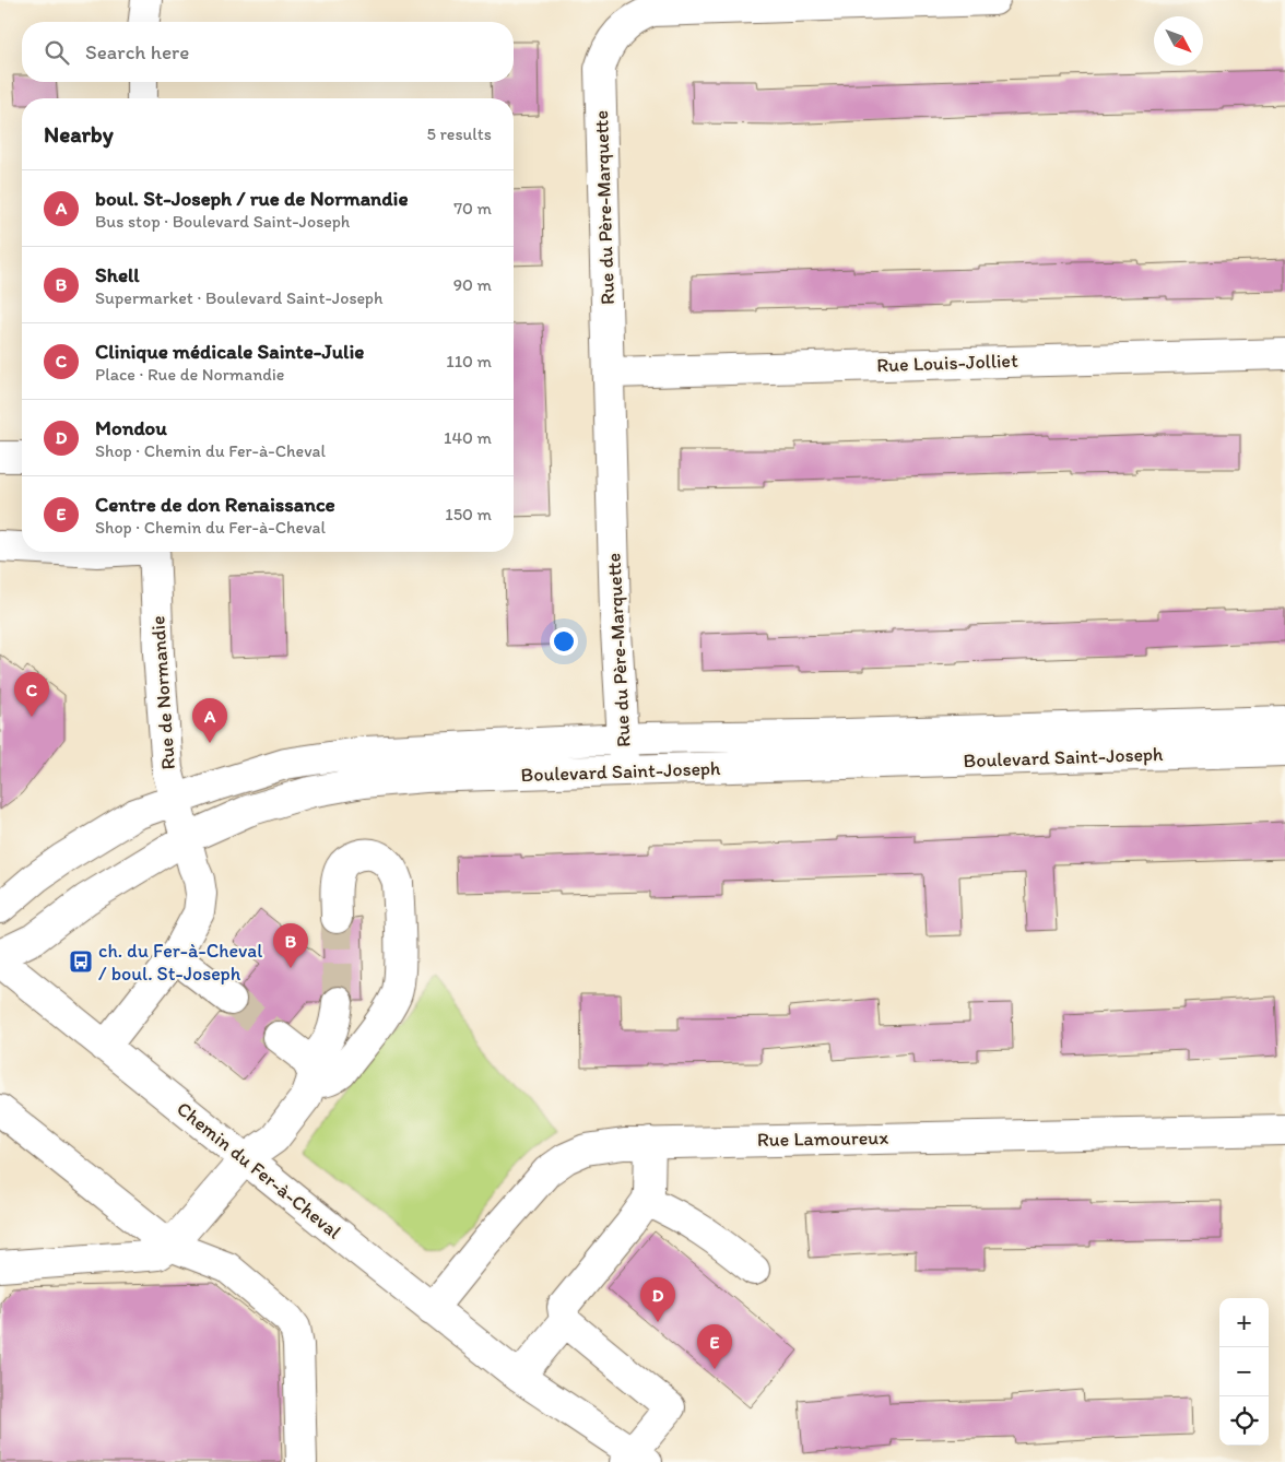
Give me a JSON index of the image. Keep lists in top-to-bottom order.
{
  "streets": {
    "street": [
      "Rue du Père-Marquette",
      "Rue Louis-Jolliet",
      "Rue de Normandie",
      "Boulevard Saint-Joseph",
      "Rue Lamoureux",
      "Chemin du Fer-à-Cheval"
    ]
  },
  "crossings": [
    ["Rue du Père-Marquette", "Rue Louis-Jolliet"],
    ["Rue du Père-Marquette", "Boulevard Saint-Joseph"],
    ["Rue de Normandie", "Boulevard Saint-Joseph"],
    ["Rue de Normandie", "Chemin du Fer-à-Cheval"],
    ["Rue Lamoureux", "Chemin du Fer-à-Cheval"]
  ],
  "places": {
    "bus stop": ["ch. du Fer-à-Cheval / boul. St-Joseph"]
  },
  "north": "bottom right",
  "page": {
    "search": "Search here",
    "heading": ["Nearby", "5 results"],
    "list": [
      {
        "mark": "A",
        "name": "boul. St-Joseph / rue de Normandie",
        "note": "Bus stop · Boulevard Saint-Joseph",
        "value": "70 m"
      },
      {
        "mark": "B",
        "name": "Shell",
        "note": "Supermarket · Boulevard Saint-Joseph",
        "value": "90 m"
      },
      {
        "mark": "C",
        "name": "Clinique médicale Sainte-Julie",
        "note": "Place · Rue de Normandie",
        "value": "110 m"
      },
      {
        "mark": "D",
        "name": "Mondou",
        "note": "Shop · Chemin du Fer-à-Cheval",
        "value": "140 m"
      },
      {
        "mark": "E",
        "name": "Centre de don Renaissance",
        "note": "Shop · Chemin du Fer-à-Cheval",
        "value": "150 m"
      }
    ],
    "pins": [
      "C",
      "A",
      "B",
      "D",
      "E"
    ],
    "map_buttons": ["+", "−"]
  }
}
